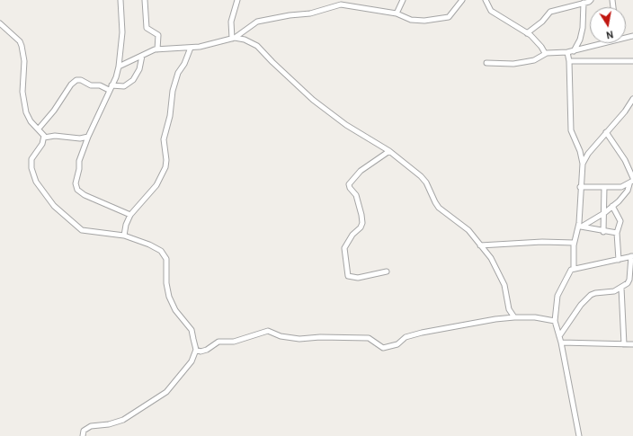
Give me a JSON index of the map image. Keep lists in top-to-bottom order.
{
  "north": "bottom"
}
